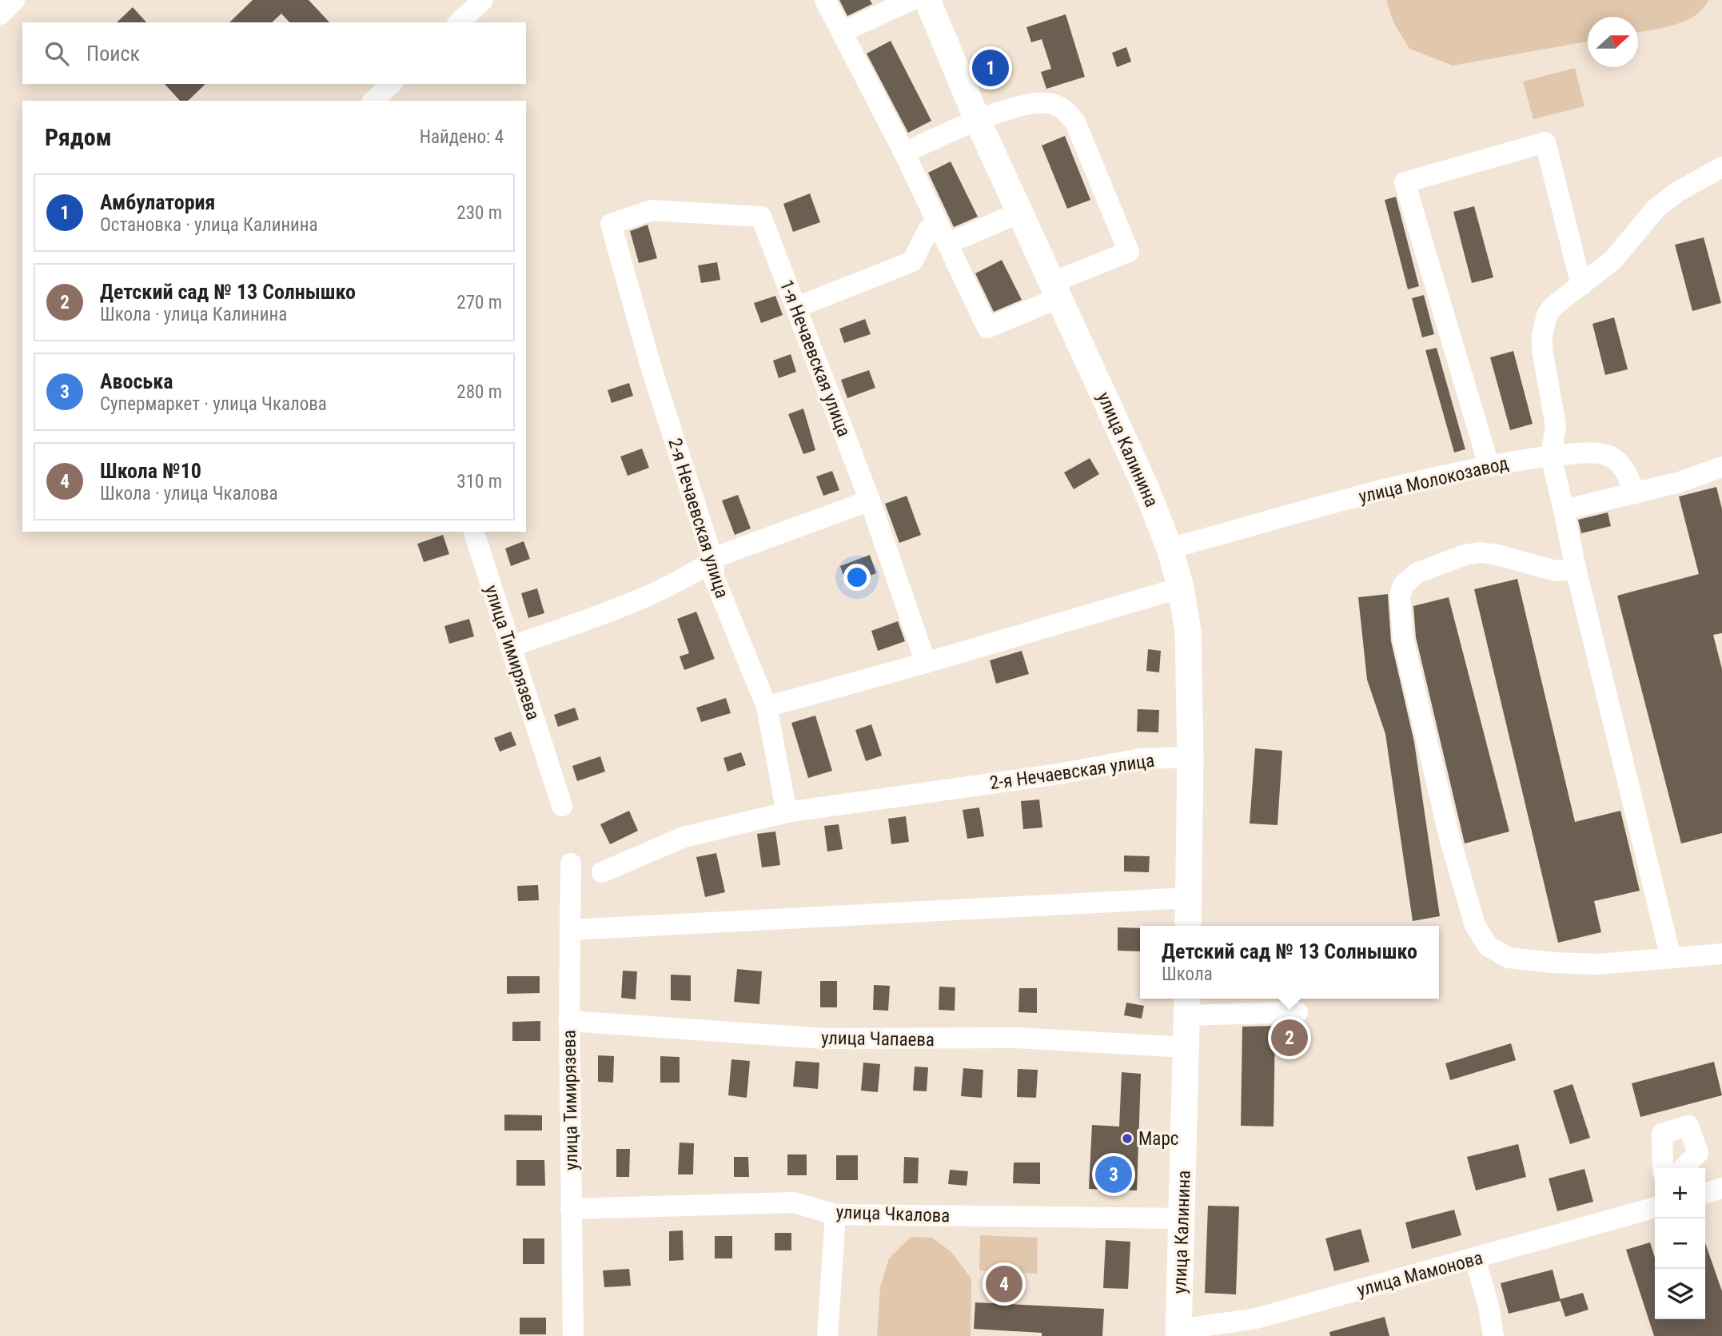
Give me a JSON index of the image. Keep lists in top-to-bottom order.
{
  "streets": {
    "main road": ["улица Калинина"],
    "street": [
      "1-я Нечаевская улица",
      "улица Молокозавод",
      "2-я Нечаевская улица",
      "улица Тимирязева",
      "улица Чапаева",
      "улица Чкалова",
      "улица Мамонова"
    ]
  },
  "crossings": [
    ["1-я Нечаевская улица", "2-я Нечаевская улица"],
    ["улица Калинина", "улица Молокозавод"],
    ["улица Калинина", "2-я Нечаевская улица"],
    ["улица Калинина", "улица Чапаева"],
    ["улица Калинина", "улица Чкалова"],
    ["улица Калинина", "улица Мамонова"],
    ["улица Тимирязева", "улица Чапаева"],
    ["улица Тимирязева", "улица Чкалова"]
  ],
  "places": ["Марс"],
  "north": "right",
  "page": {
    "search": "Поиск",
    "pins": [
      "1",
      "2",
      "3",
      "4"
    ],
    "heading": ["Рядом", "Найдено: 4"],
    "list": [
      {
        "mark": "1",
        "name": "Амбулатория",
        "note": "Остановка · улица Калинина",
        "value": "230 m"
      },
      {
        "mark": "2",
        "name": "Детский сад № 13 Солнышко",
        "note": "Школа · улица Калинина",
        "value": "270 m"
      },
      {
        "mark": "3",
        "name": "Авоська",
        "note": "Супермаркет · улица Чкалова",
        "value": "280 m"
      },
      {
        "mark": "4",
        "name": "Школа №10",
        "note": "Школа · улица Чкалова",
        "value": "310 m"
      }
    ],
    "popup": ["Детский сад № 13 Солнышко", "Школа"],
    "map_buttons": ["+", "−"]
  }
}
